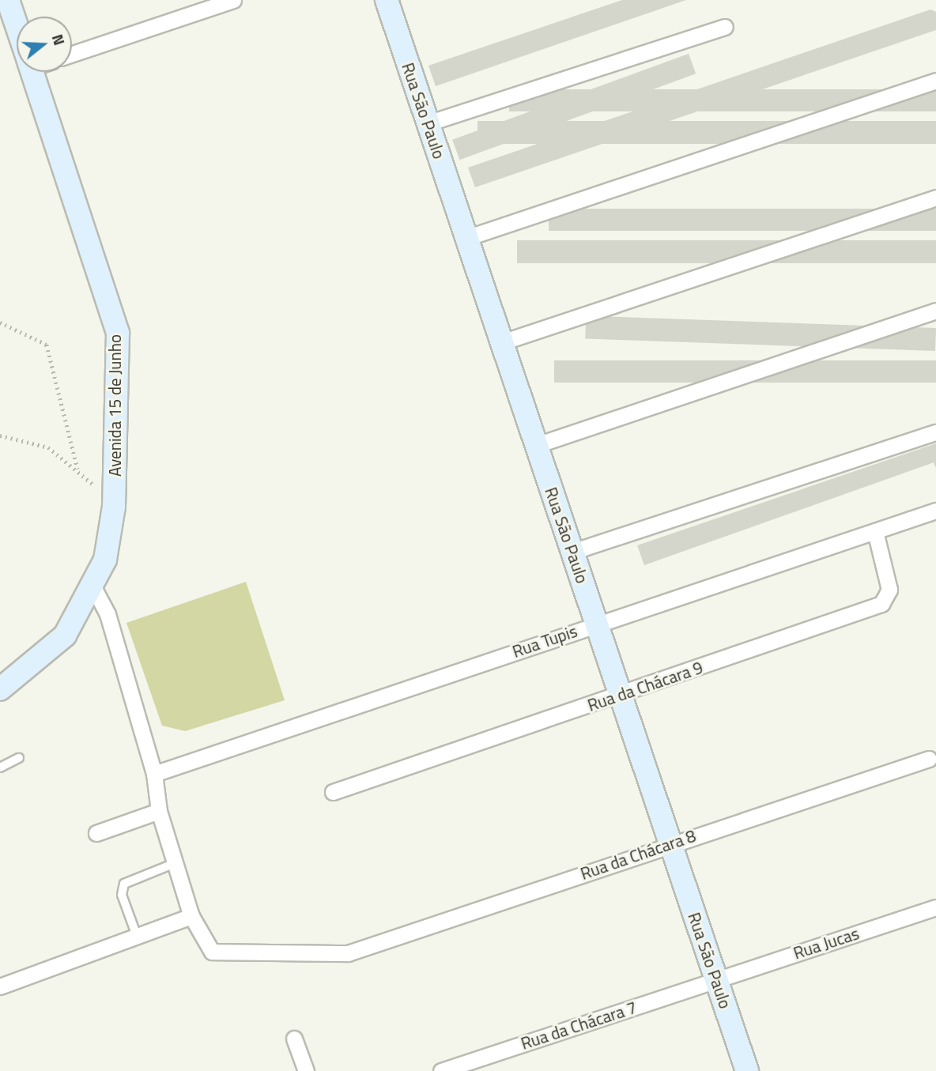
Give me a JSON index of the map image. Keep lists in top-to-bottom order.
{
  "streets": {
    "street": [
      "Rua São Paulo",
      "Avenida 15 de Junho",
      "Rua Tupis",
      "Rua da Chácara 9",
      "Rua da Chácara 8",
      "Rua Jucas",
      "Rua da Chácara 7"
    ]
  },
  "crossings": [
    ["Rua São Paulo", "Rua Tupis"],
    ["Rua São Paulo", "Rua da Chácara 9"],
    ["Rua São Paulo", "Rua da Chácara 8"],
    ["Rua São Paulo", "Rua Jucas"],
    ["Rua São Paulo", "Rua da Chácara 7"],
    ["Rua Tupis", "Rua da Chácara 9"],
    ["Rua Jucas", "Rua da Chácara 7"]
  ],
  "north": "right"
}
